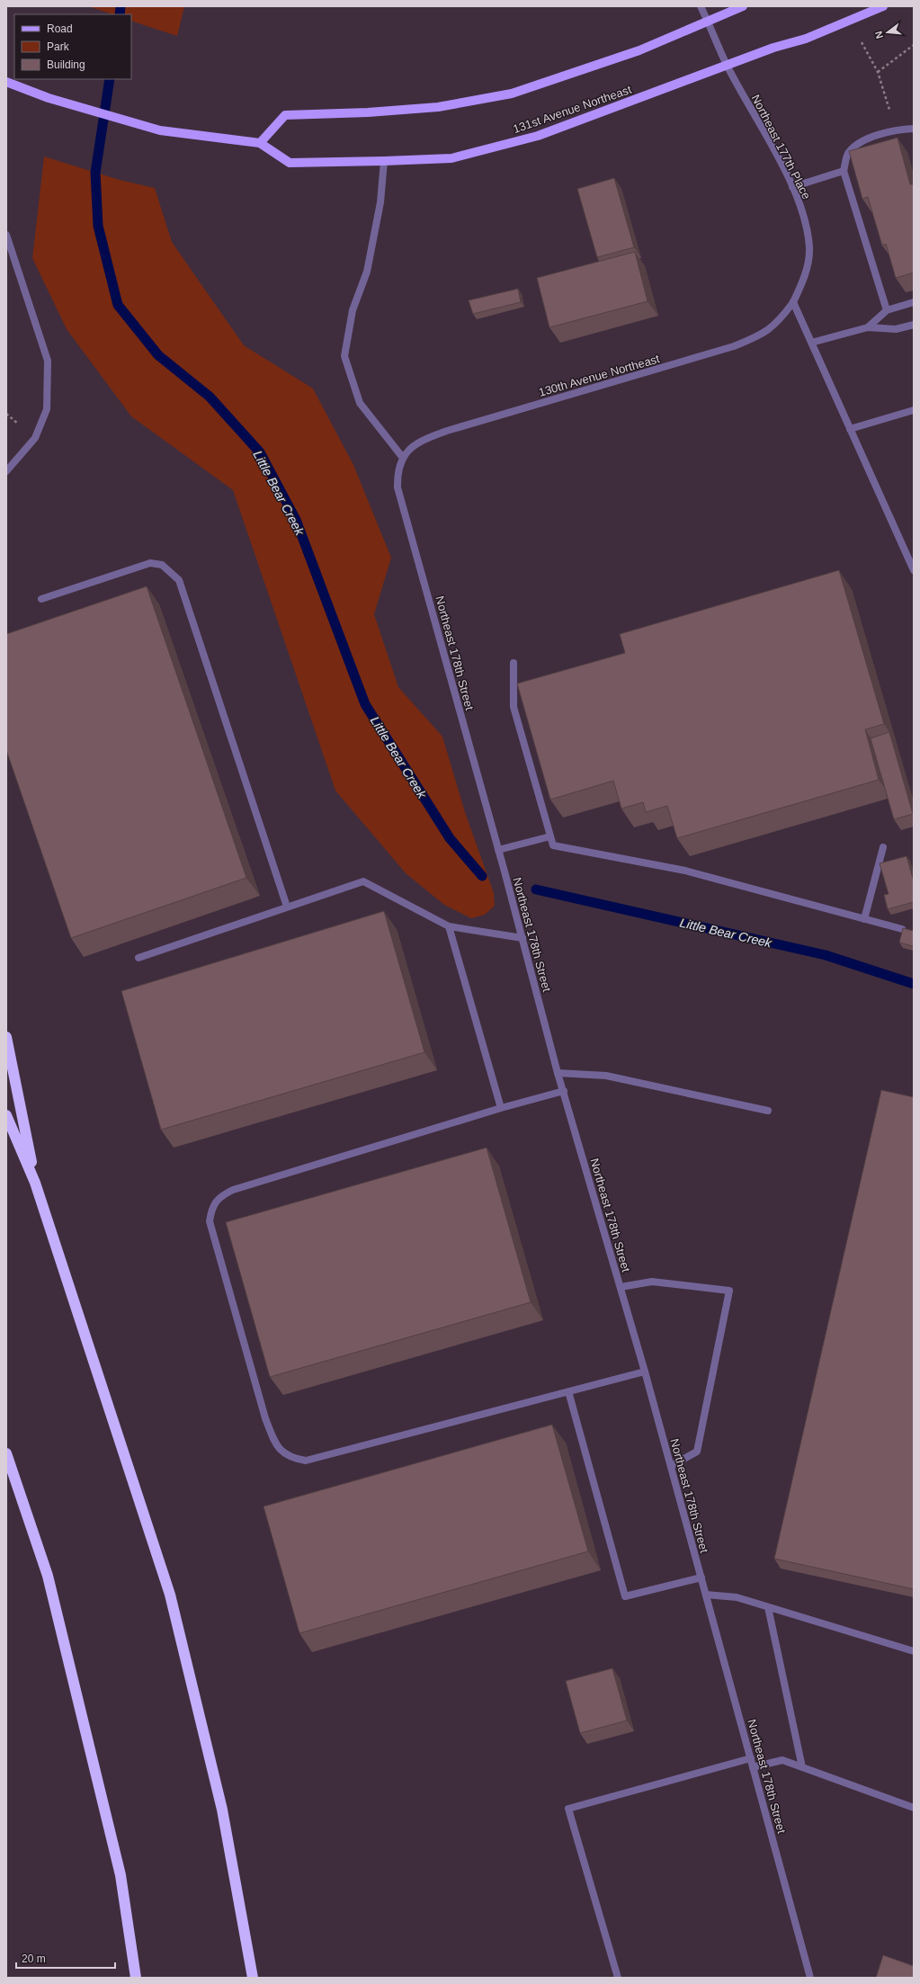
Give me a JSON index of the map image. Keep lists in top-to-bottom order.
{
  "streets": {
    "main road": ["131st Avenue Northeast"],
    "street": ["Northeast 177th Place", "130th Avenue Northeast", "Northeast 178th Street"]
  },
  "crossings": [
    ["131st Avenue Northeast", "Northeast 177th Place"],
    ["Northeast 177th Place", "130th Avenue Northeast"],
    ["130th Avenue Northeast", "Northeast 178th Street"]
  ],
  "water": ["Little Bear Creek"],
  "legend": ["Road", "Park", "Building"],
  "scale_bar": "20 m",
  "north": "left"
}
